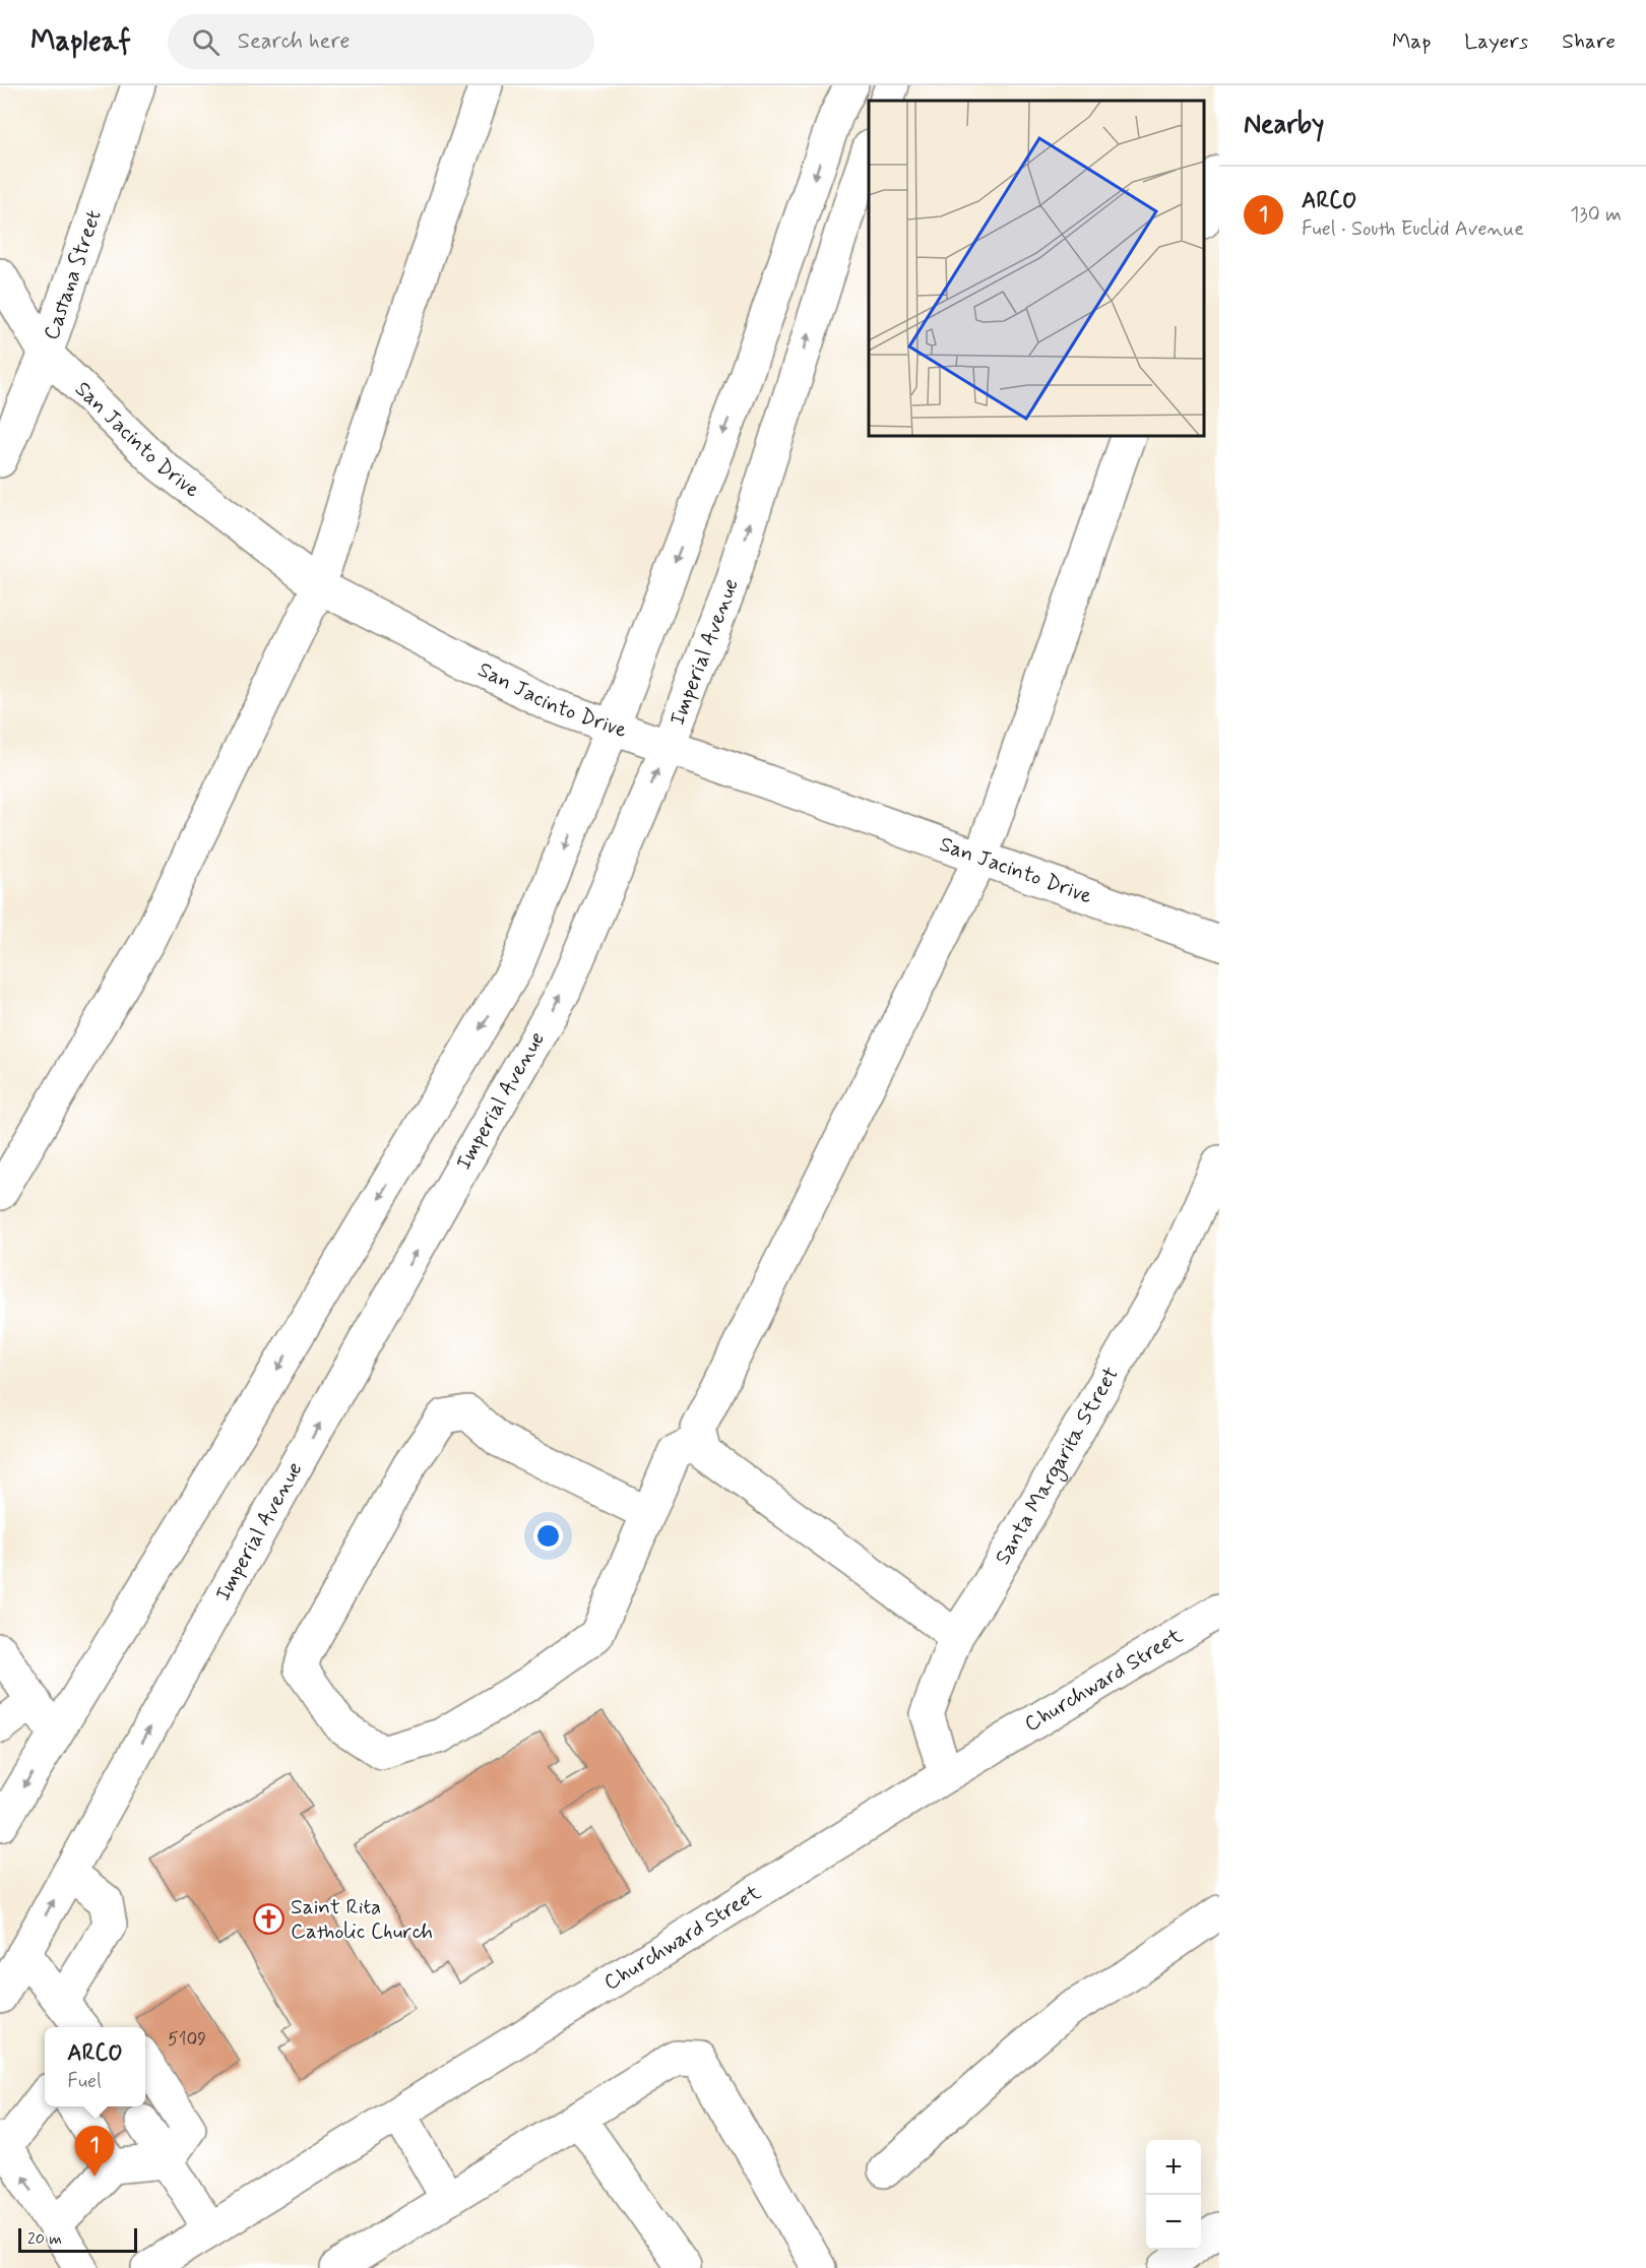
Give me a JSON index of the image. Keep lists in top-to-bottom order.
{
  "streets": {
    "main road": [
      "Castana Street",
      "San Jacinto Drive",
      "Imperial Avenue",
      "Santa Margarita Street",
      "Churchward Street"
    ]
  },
  "crossings": [
    ["Castana Street", "San Jacinto Drive"],
    ["San Jacinto Drive", "Imperial Avenue"],
    ["Santa Margarita Street", "Churchward Street"]
  ],
  "places": {
    "church": ["Saint Rita Catholic Church"]
  },
  "house_numbers": ["5109"],
  "scale_bar": "20 m",
  "page": {
    "header": "Mapleaf",
    "search": "Search here",
    "nav": ["Map", "Layers", "Share"],
    "heading": "Nearby",
    "list": [
      {
        "mark": "1",
        "name": "ARCO",
        "note": "Fuel · South Euclid Avenue",
        "value": "130 m"
      }
    ],
    "popup": ["ARCO", "Fuel"],
    "pins": "1",
    "map_buttons": ["+", "−"],
    "scale": "20 m"
  }
}
